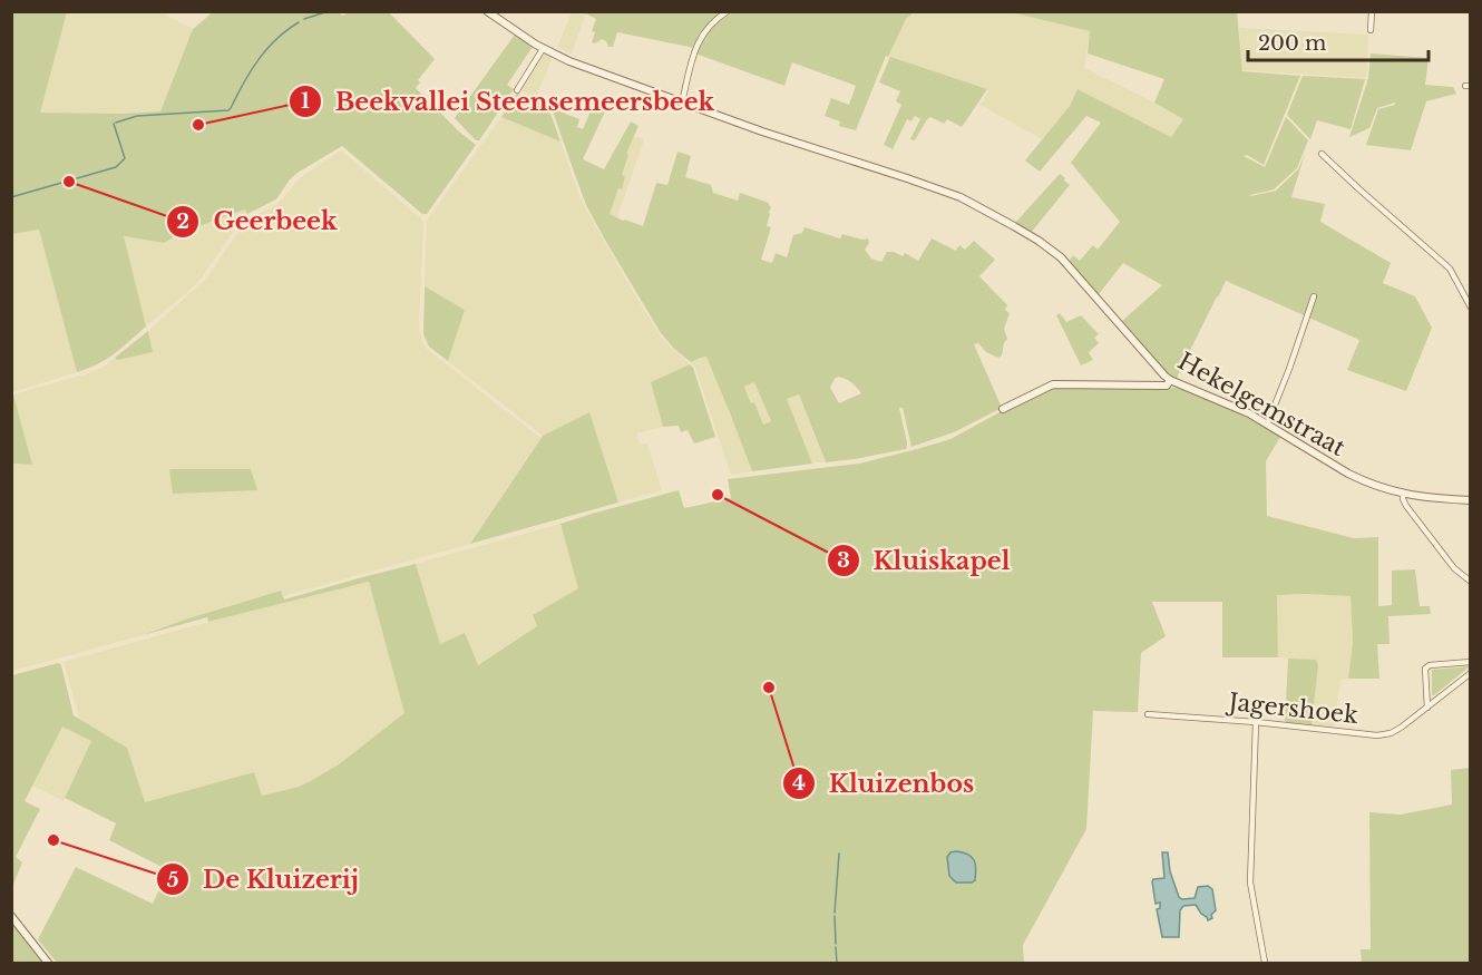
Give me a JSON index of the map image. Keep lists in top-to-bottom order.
{
  "streets": {
    "street": ["Hekelgemstraat", "Jagershoek"]
  },
  "places": [
    "Beekvallei Steensemeersbeek",
    "Geerbeek",
    "Kluiskapel",
    "Kluizenbos",
    "De Kluizerij"
  ],
  "scale_bar": "200 m"
}
